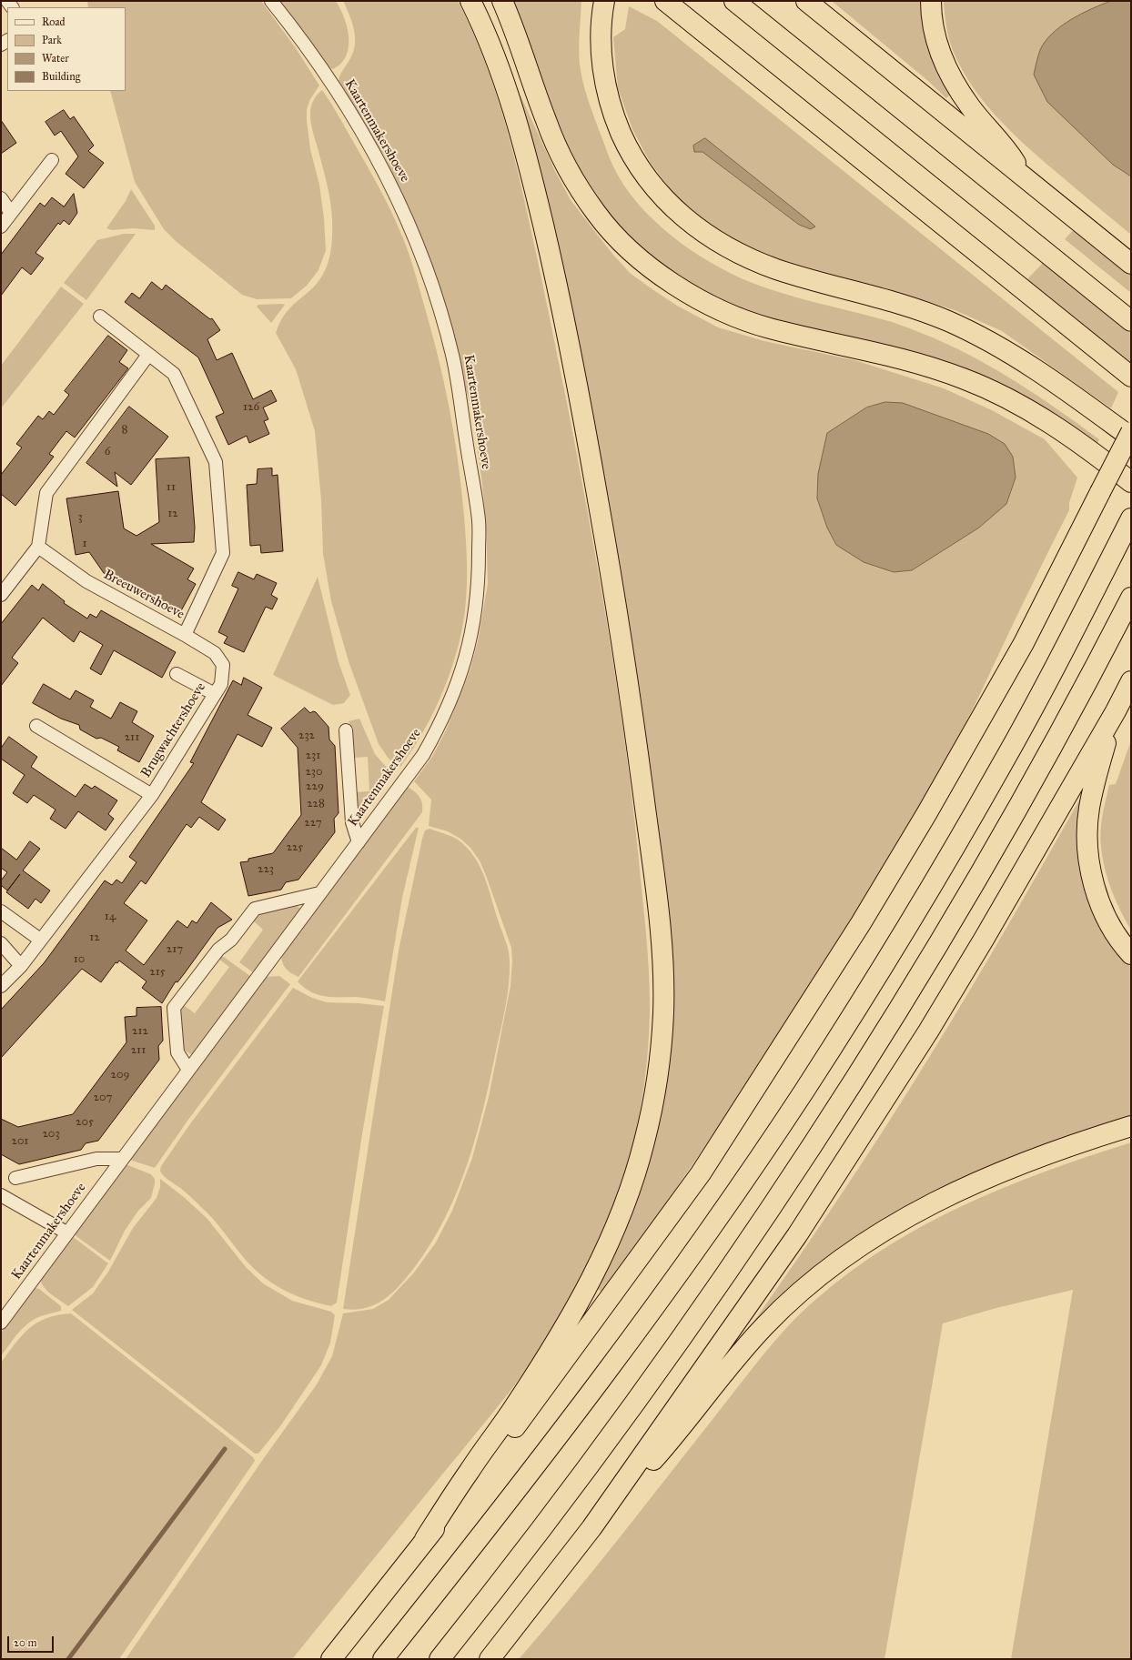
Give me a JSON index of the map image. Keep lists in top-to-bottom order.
{
  "streets": {
    "street": ["Kaartenmakershoeve", "Breeuwershoeve", "Brugwachtershoeve"]
  },
  "crossings": [
    ["Breeuwershoeve", "Brugwachtershoeve"]
  ],
  "house_numbers": [
    "126",
    "8",
    "6",
    "11",
    "12",
    "3",
    "1",
    "232",
    "211",
    "231",
    "230",
    "229",
    "228",
    "227",
    "225",
    "223",
    "14",
    "12",
    "217",
    "10",
    "215",
    "212",
    "211",
    "209",
    "207",
    "205",
    "203",
    "201"
  ],
  "legend": [
    "Road",
    "Park",
    "Water",
    "Building"
  ],
  "scale_bar": "20 m"
}
